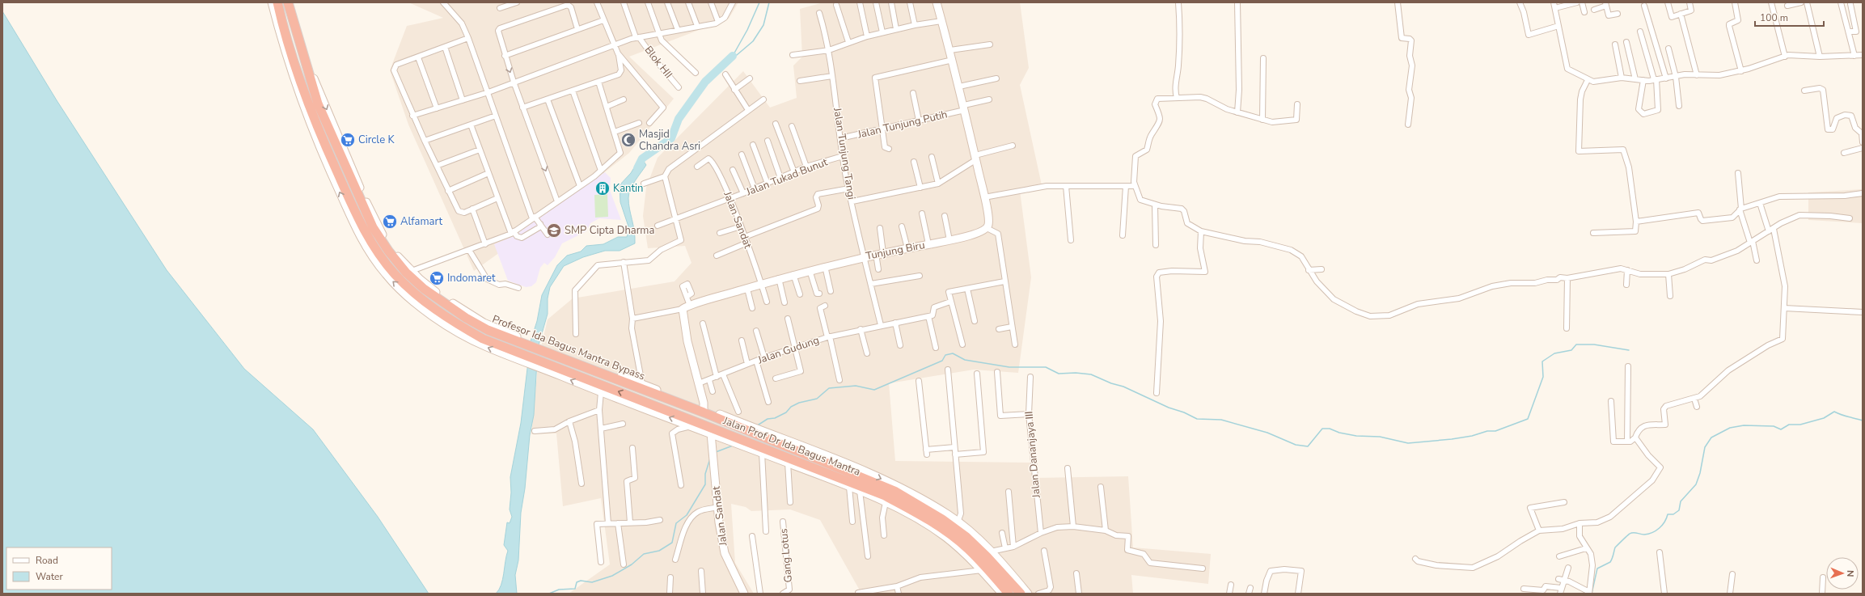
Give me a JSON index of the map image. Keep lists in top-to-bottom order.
{
  "streets": {
    "highway": ["Profesor Ida Bagus Mantra Bypass", "Jalan Prof Dr Ida Bagus Mantra"],
    "street": [
      "Blok HII",
      "Jalan Tunjung Putih",
      "Jalan Tunjung Tangi",
      "Jalan Tukad Bunut",
      "Jalan Sandat",
      "Tunjung Biru",
      "Jalan Gudung",
      "Jalan Dananjaya III",
      "Gang Lotus"
    ]
  },
  "crossings": [
    ["Jalan Tunjung Putih", "Jalan Tunjung Tangi"],
    ["Jalan Tunjung Tangi", "Jalan Tukad Bunut"],
    ["Jalan Tunjung Tangi", "Tunjung Biru"],
    ["Jalan Tukad Bunut", "Jalan Sandat"],
    ["Jalan Sandat", "Tunjung Biru"],
    ["Profesor Ida Bagus Mantra Bypass", "Jalan Prof Dr Ida Bagus Mantra"]
  ],
  "places": {
    "supermarket": ["Circle K", "Alfamart", "Indomaret"],
    "mosque": ["Masjid Chandra Asri"],
    "building": ["Kantin"],
    "school or university": ["SMP Cipta Dharma"]
  },
  "legend": ["Road", "Water"],
  "scale_bar": "100 m",
  "north": "right"
}
